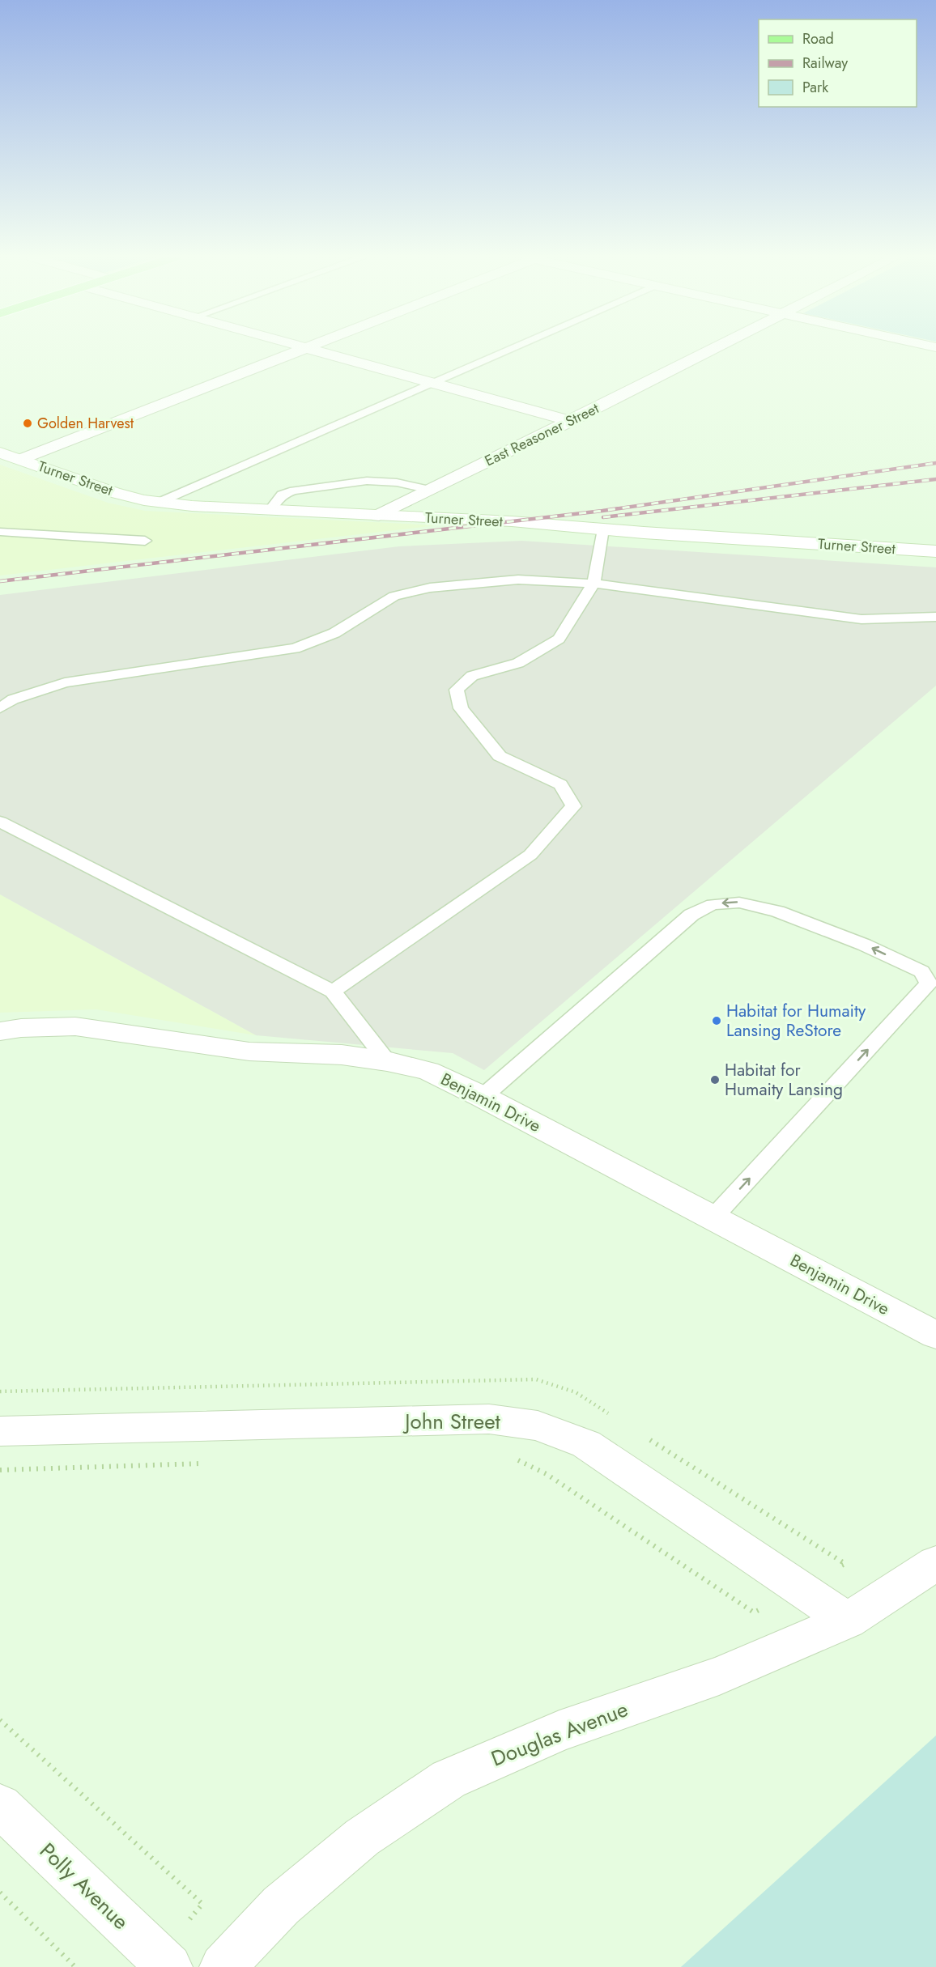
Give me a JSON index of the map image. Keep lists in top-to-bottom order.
{
  "streets": {
    "street": [
      "East Reasoner Street",
      "Turner Street",
      "Benjamin Drive",
      "John Street",
      "Douglas Avenue",
      "Polly Avenue"
    ]
  },
  "crossings": [
    ["East Reasoner Street", "Turner Street"],
    ["John Street", "Douglas Avenue"]
  ],
  "places": ["Golden Harvest", "Habitat for Humaity Lansing ReStore", "Habitat for Humaity Lansing"],
  "legend": ["Road", "Railway", "Park"]
}
